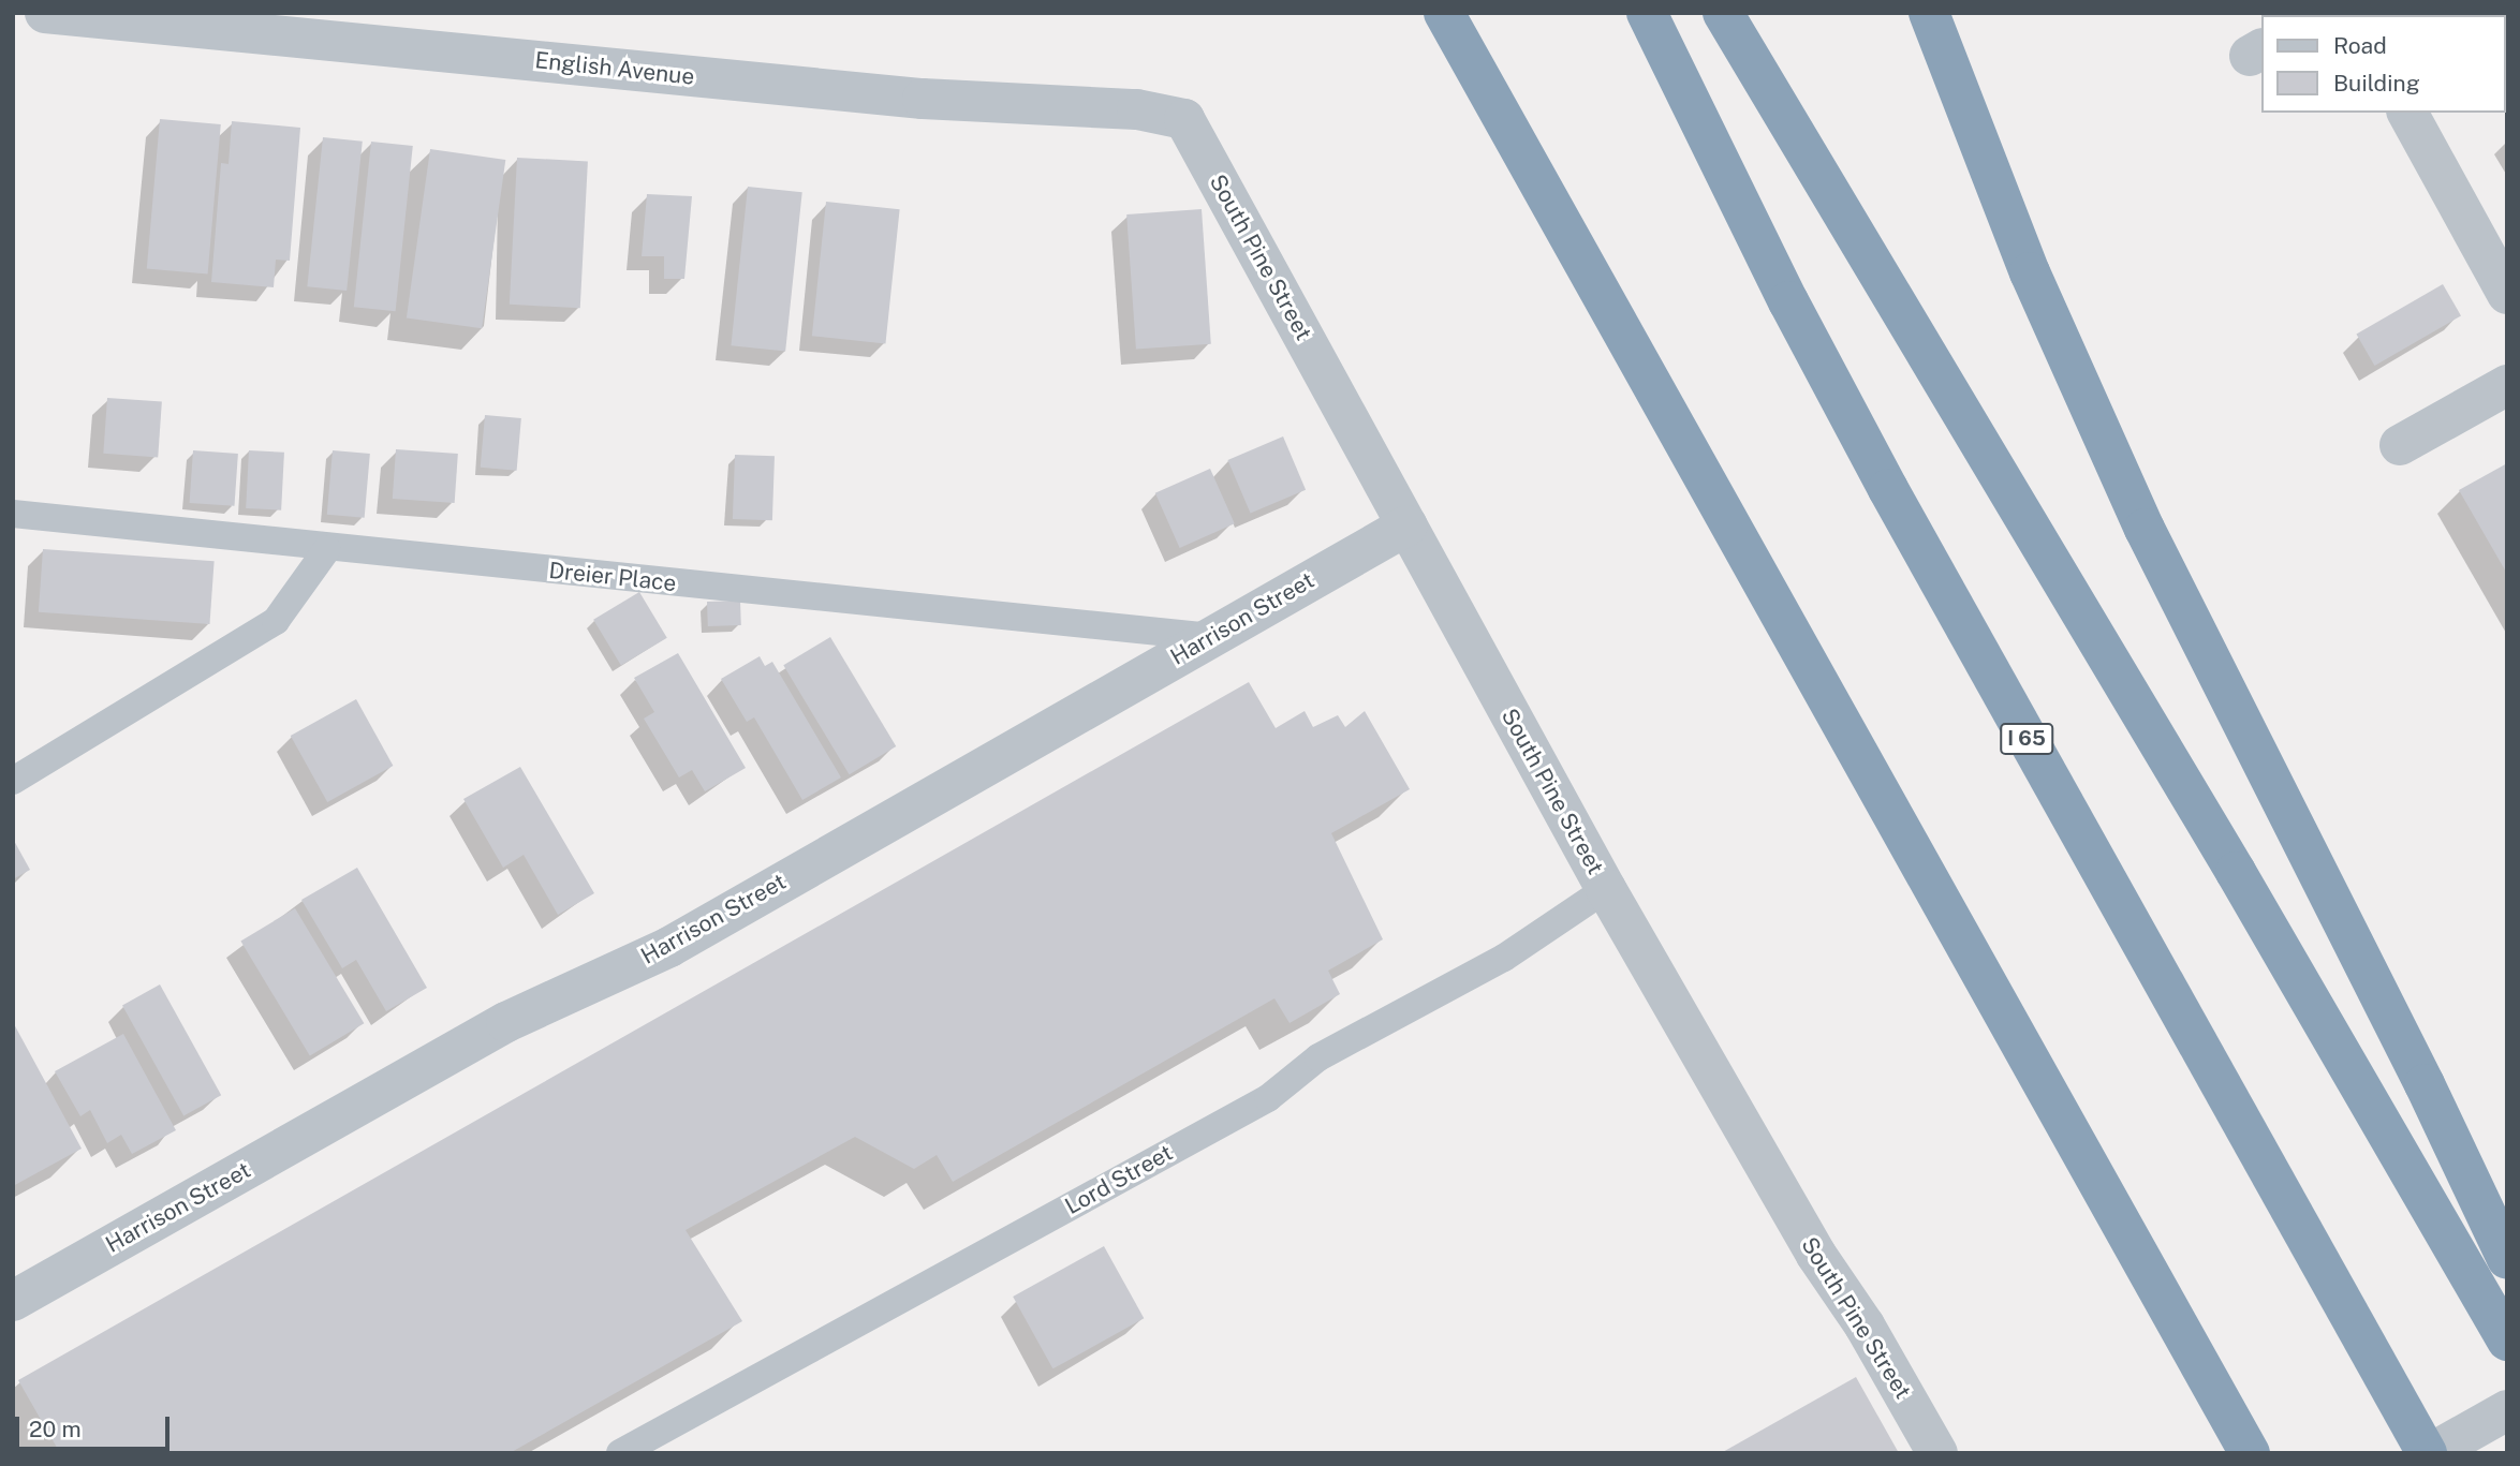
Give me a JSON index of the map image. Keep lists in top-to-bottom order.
{
  "streets": {
    "highway": ["I 65"],
    "street": ["English Avenue", "South Pine Street", "Harrison Street"],
    "lane": ["Dreier Place", "Lord Street"]
  },
  "crossings": [
    ["English Avenue", "South Pine Street"],
    ["South Pine Street", "Harrison Street"],
    ["South Pine Street", "Lord Street"],
    ["Dreier Place", "Harrison Street"]
  ],
  "legend": ["Road", "Building"],
  "scale_bar": "20 m"
}
